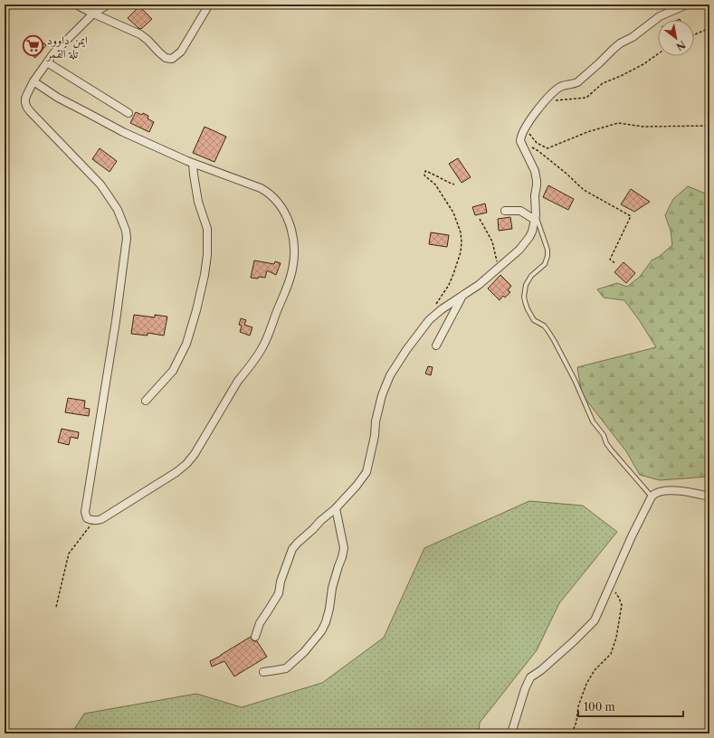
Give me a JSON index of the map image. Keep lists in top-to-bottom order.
{
  "places": {
    "supermarket": ["ايمن داوود تلة القمر"]
  },
  "scale_bar": "100 m",
  "north": "bottom right"
}
